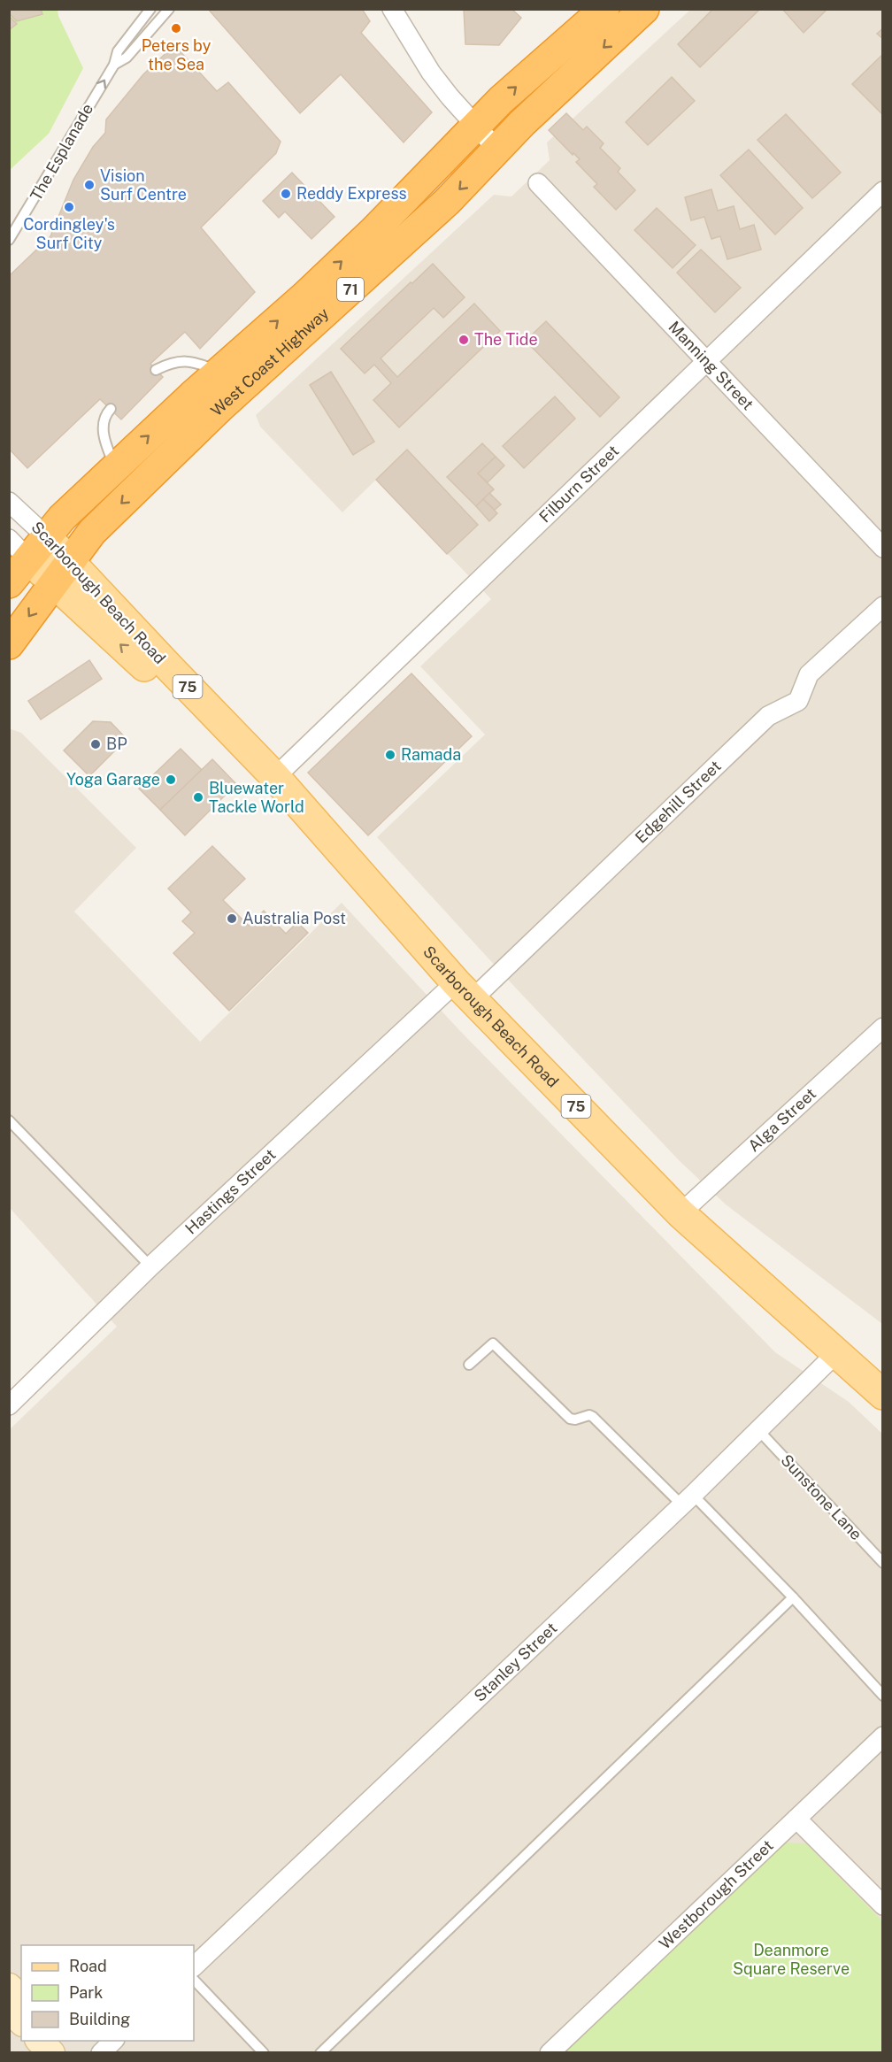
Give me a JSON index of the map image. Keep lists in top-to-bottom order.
{
  "streets": {
    "highway": ["71", "West Coast Highway"],
    "main road": ["Scarborough Beach Road", "75"],
    "street": [
      "Manning Street",
      "Filburn Street",
      "Edgehill Street",
      "Alga Street",
      "Hastings Street",
      "Stanley Street",
      "Westborough Street"
    ],
    "lane": ["The Esplanade", "Sunstone Lane"]
  },
  "crossings": [
    ["West Coast Highway", "Scarborough Beach Road"],
    ["Manning Street", "Filburn Street"],
    ["Filburn Street", "Scarborough Beach Road"],
    ["Scarborough Beach Road", "Edgehill Street"],
    ["Scarborough Beach Road", "Alga Street"],
    ["Scarborough Beach Road", "Hastings Street"],
    ["Scarborough Beach Road", "Stanley Street"],
    ["Edgehill Street", "Hastings Street"],
    ["Sunstone Lane", "Stanley Street"]
  ],
  "one_way": ["The Esplanade"],
  "parks": ["Deanmore Square Reserve"],
  "places": [
    "Peters by the Sea",
    "Vision Surf Centre",
    "Reddy Express",
    "Cordingley's Surf City",
    "The Tide",
    "BP",
    "Ramada",
    "Yoga Garage",
    "Bluewater Tackle World",
    "Australia Post"
  ],
  "legend": ["Road", "Park", "Building"]
}
